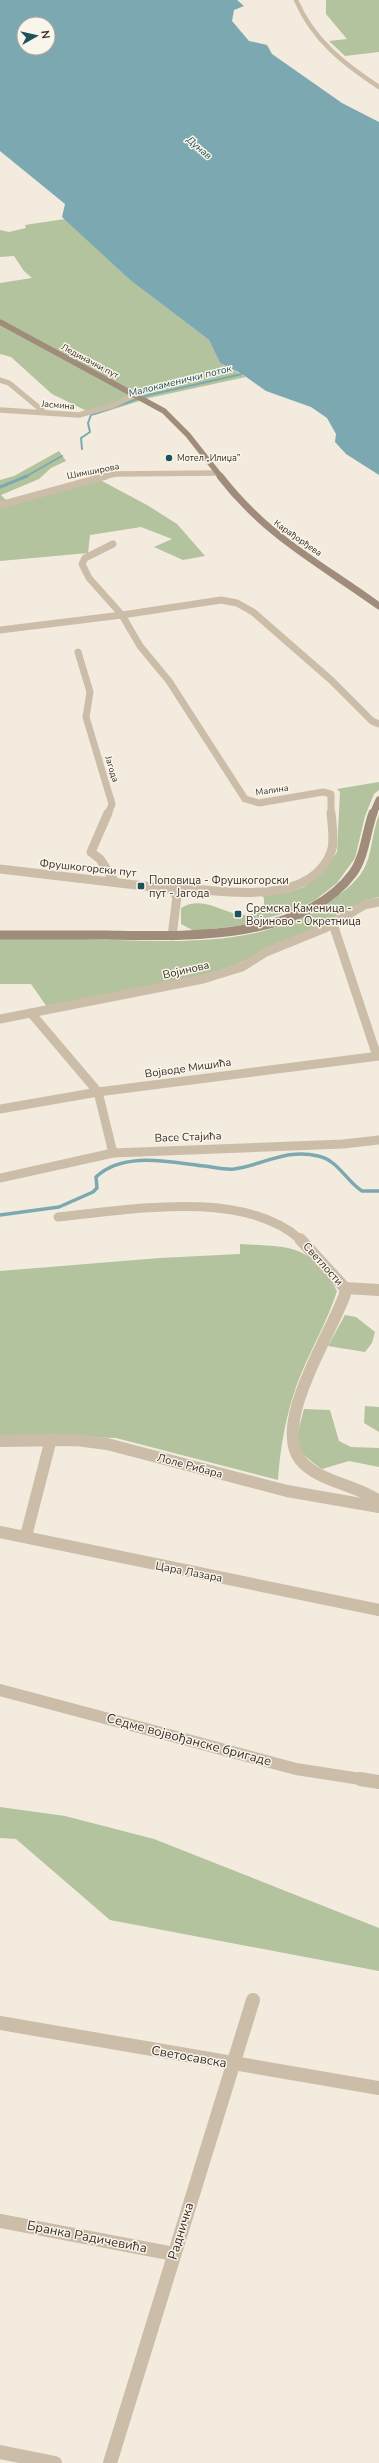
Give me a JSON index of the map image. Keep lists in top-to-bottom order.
{
  "streets": {
    "main road": ["Лединачки пут", "Карађорђева"],
    "street": [
      "Јасмина",
      "Шимширова",
      "Јагода",
      "Малина",
      "Фрушкогорски пут",
      "Војинова",
      "Војводе Мишића",
      "Васе Стајића",
      "Светлости",
      "Лоле Рибара",
      "Цара Лазара",
      "Седме војвођанске бригаде",
      "Светосавска",
      "Радничка",
      "Бранка Радичевића"
    ]
  },
  "crossings": [
    ["Лединачки пут", "Јасмина"],
    ["Лединачки пут", "Шимширова"],
    ["Лединачки пут", "Карађорђева"],
    ["Шимширова", "Карађорђева"],
    ["Јагода", "Фрушкогорски пут"],
    ["Светосавска", "Радничка"],
    ["Радничка", "Бранка Радичевића"]
  ],
  "water": ["Дунав", "Малокаменички поток"],
  "places": {
    "other": ["Мотел „Илиџа”"],
    "transit": ["Поповица - Фрушкогорски пут - Јагода", "Сремска Каменица - Војиново - Окретница"]
  },
  "north": "right"
}
